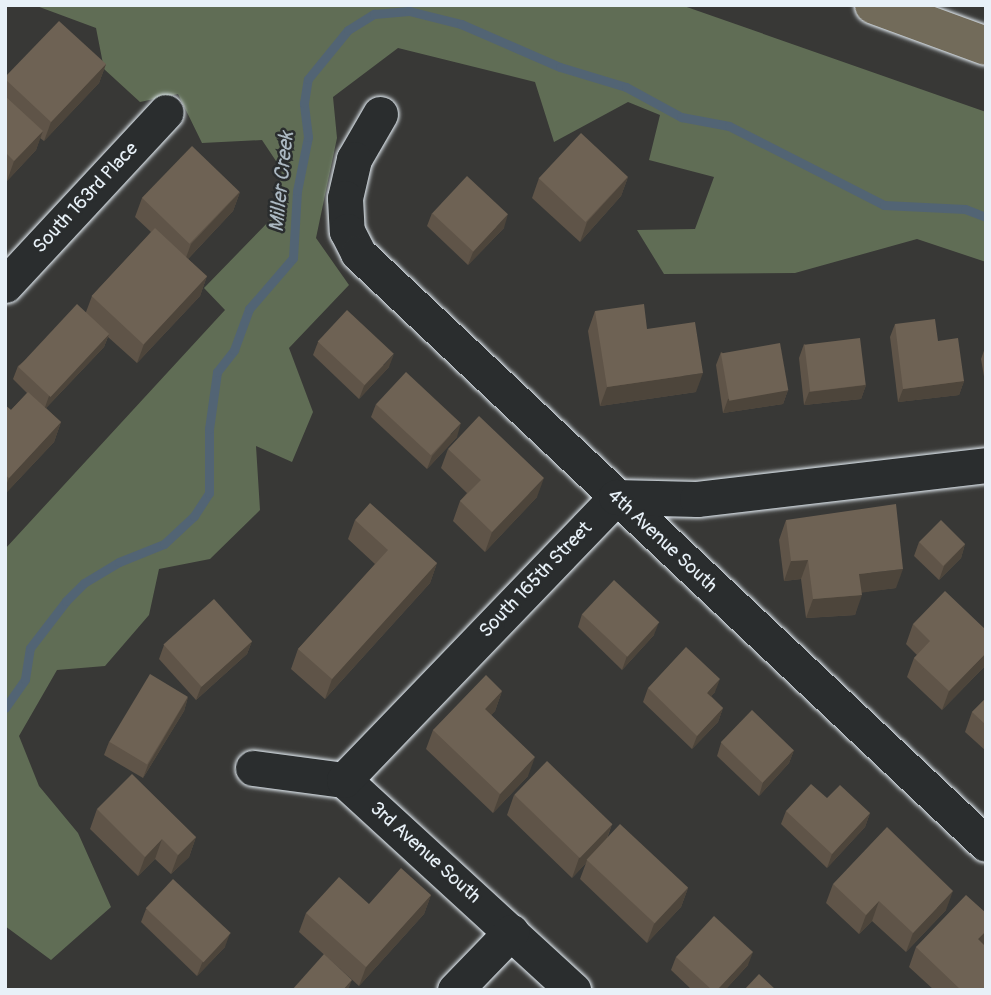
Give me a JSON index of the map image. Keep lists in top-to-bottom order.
{
  "streets": {
    "street": [
      "South 163rd Place",
      "4th Avenue South",
      "South 165th Street",
      "3rd Avenue South"
    ]
  },
  "crossings": [
    ["4th Avenue South", "South 165th Street"],
    ["South 165th Street", "3rd Avenue South"]
  ],
  "water": ["Miller Creek"]
}
